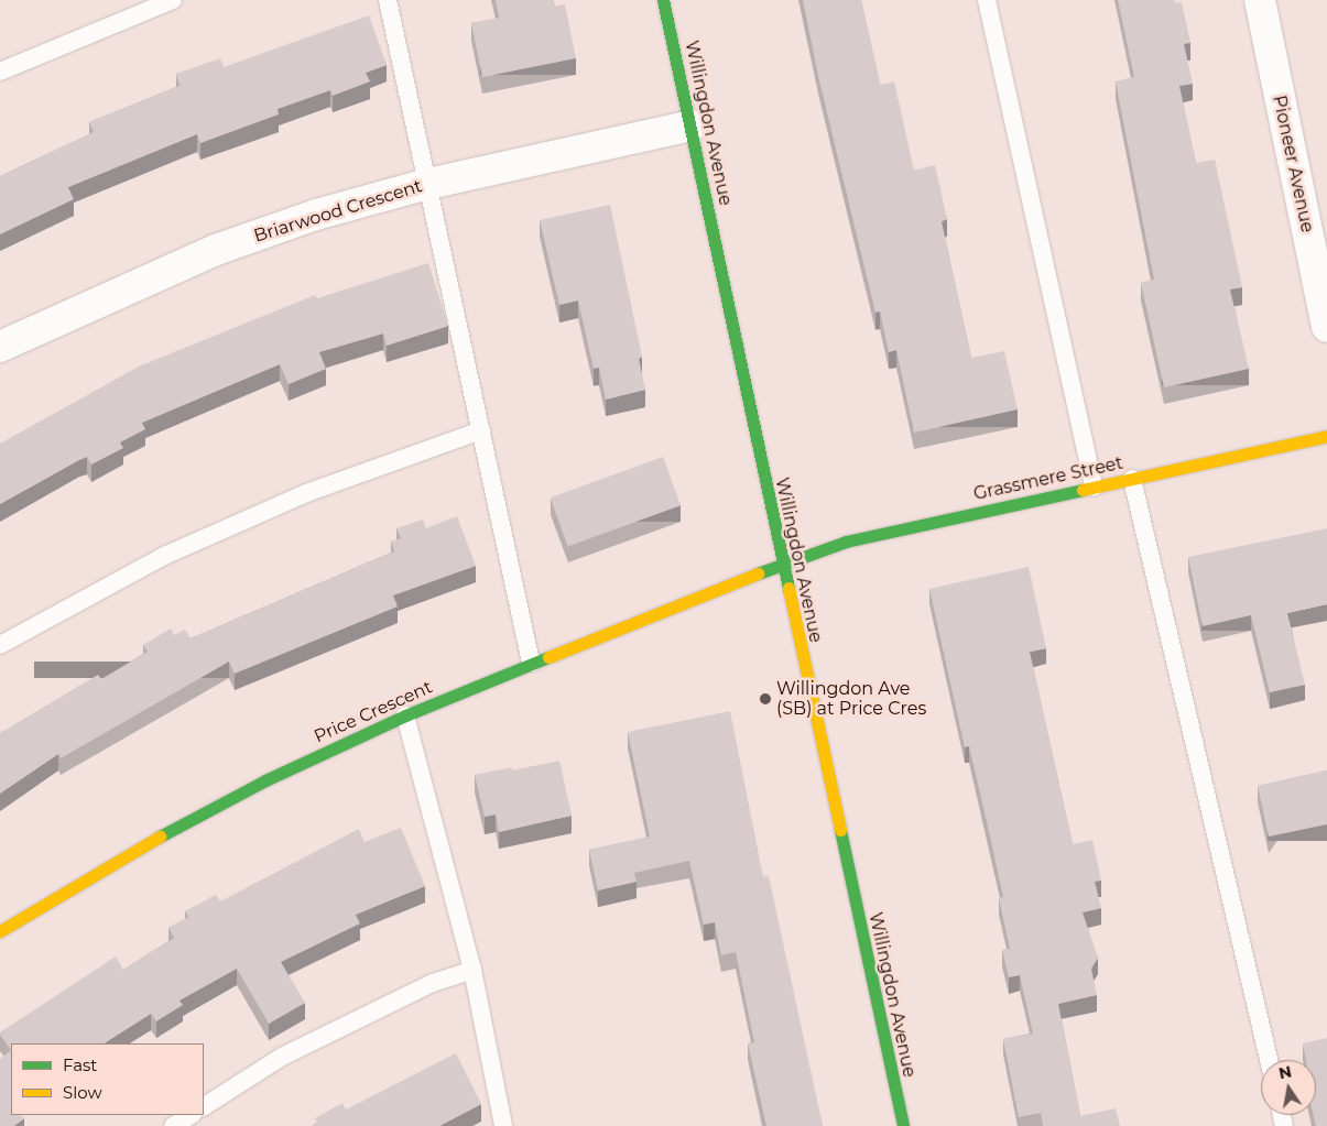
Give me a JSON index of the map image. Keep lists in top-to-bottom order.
{
  "streets": {
    "street": [
      "Willingdon Avenue",
      "Pioneer Avenue",
      "Briarwood Crescent",
      "Grassmere Street",
      "Price Crescent"
    ]
  },
  "crossings": [
    ["Willingdon Avenue", "Briarwood Crescent"],
    ["Willingdon Avenue", "Grassmere Street"],
    ["Willingdon Avenue", "Price Crescent"],
    ["Grassmere Street", "Price Crescent"]
  ],
  "places": ["Willingdon Ave (SB) at Price Cres"],
  "legend": ["Fast", "Slow"],
  "north": "top"
}
